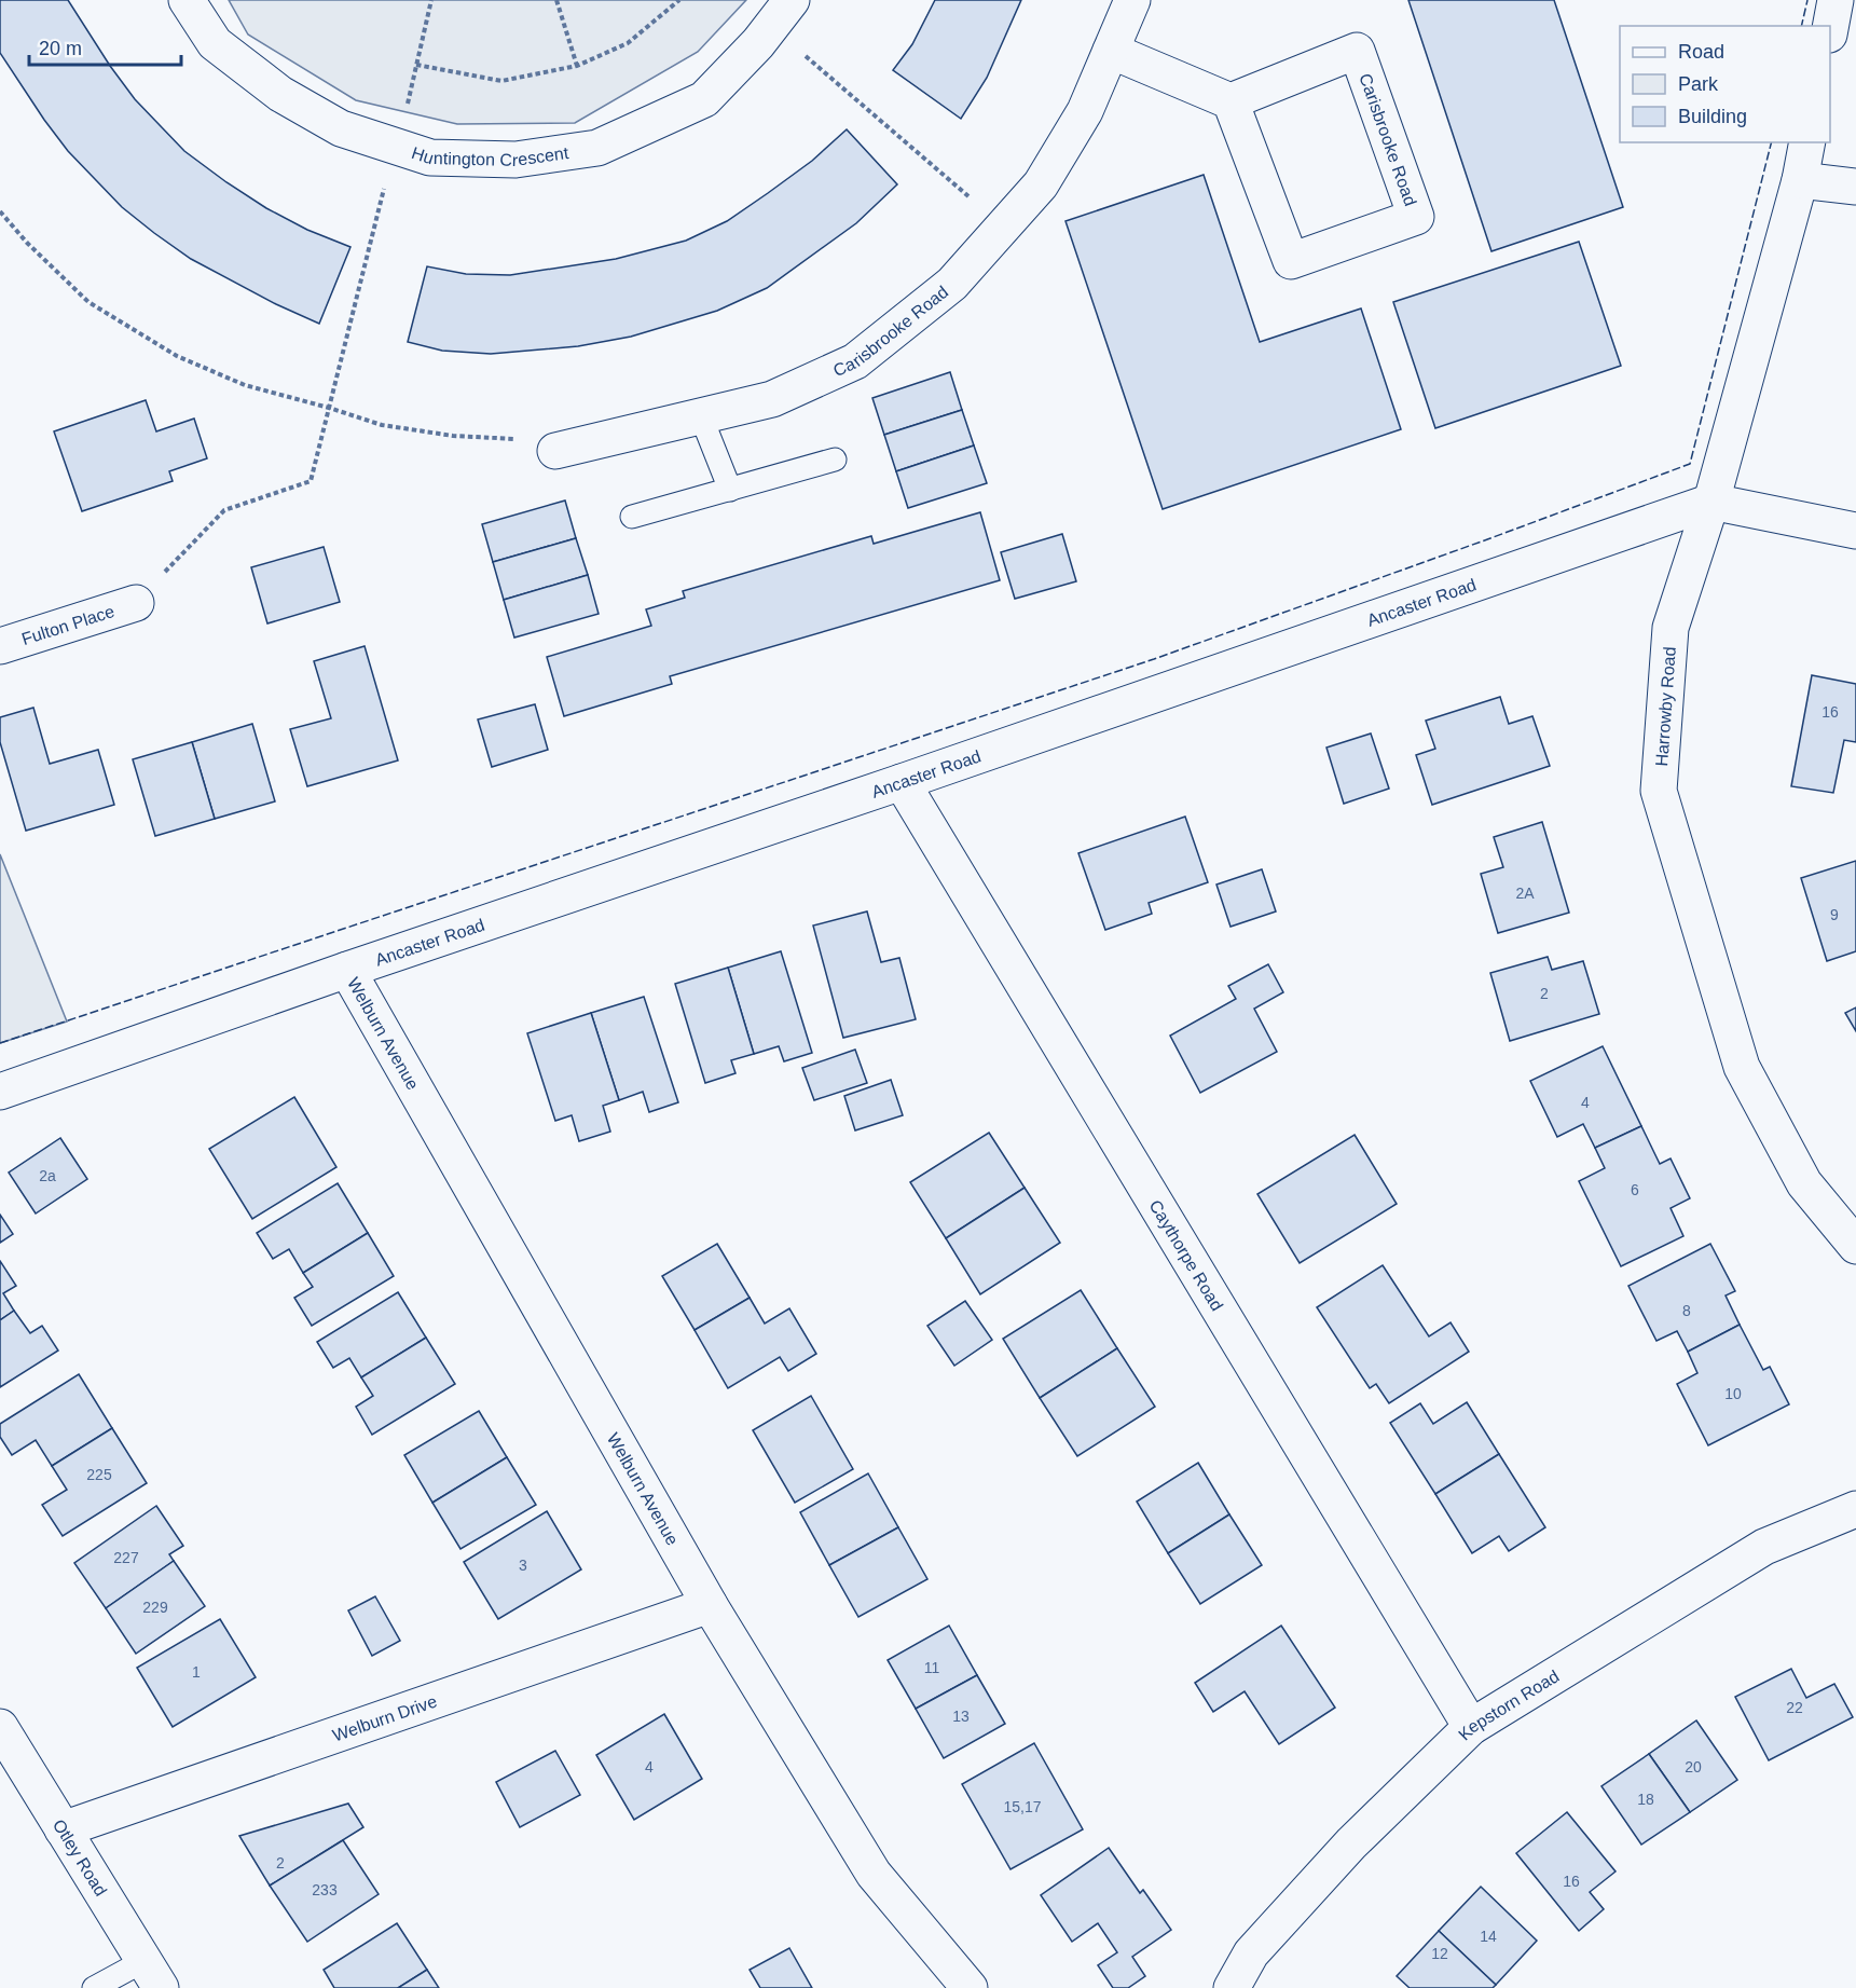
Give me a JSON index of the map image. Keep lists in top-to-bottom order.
{
  "streets": {
    "main road": [
      "Carisbrooke Road",
      "Huntington Crescent",
      "Ancaster Road",
      "Fulton Place",
      "Harrowby Road",
      "Welburn Avenue",
      "Caythorpe Road",
      "Kepstorn Road",
      "Welburn Drive",
      "Otley Road"
    ]
  },
  "crossings": [
    ["Ancaster Road", "Harrowby Road"],
    ["Ancaster Road", "Welburn Avenue"],
    ["Ancaster Road", "Caythorpe Road"],
    ["Welburn Avenue", "Welburn Drive"],
    ["Caythorpe Road", "Kepstorn Road"],
    ["Welburn Drive", "Otley Road"]
  ],
  "house_numbers": [
    "16",
    "2A",
    "9",
    "2",
    "4",
    "2a",
    "6",
    "8",
    "10",
    "225",
    "227",
    "3",
    "229",
    "11",
    "1",
    "22",
    "13",
    "4",
    "20",
    "18",
    "15,17",
    "2",
    "16",
    "233",
    "14",
    "12"
  ],
  "legend": ["Road", "Park", "Building"],
  "scale_bar": "20 m"
}
